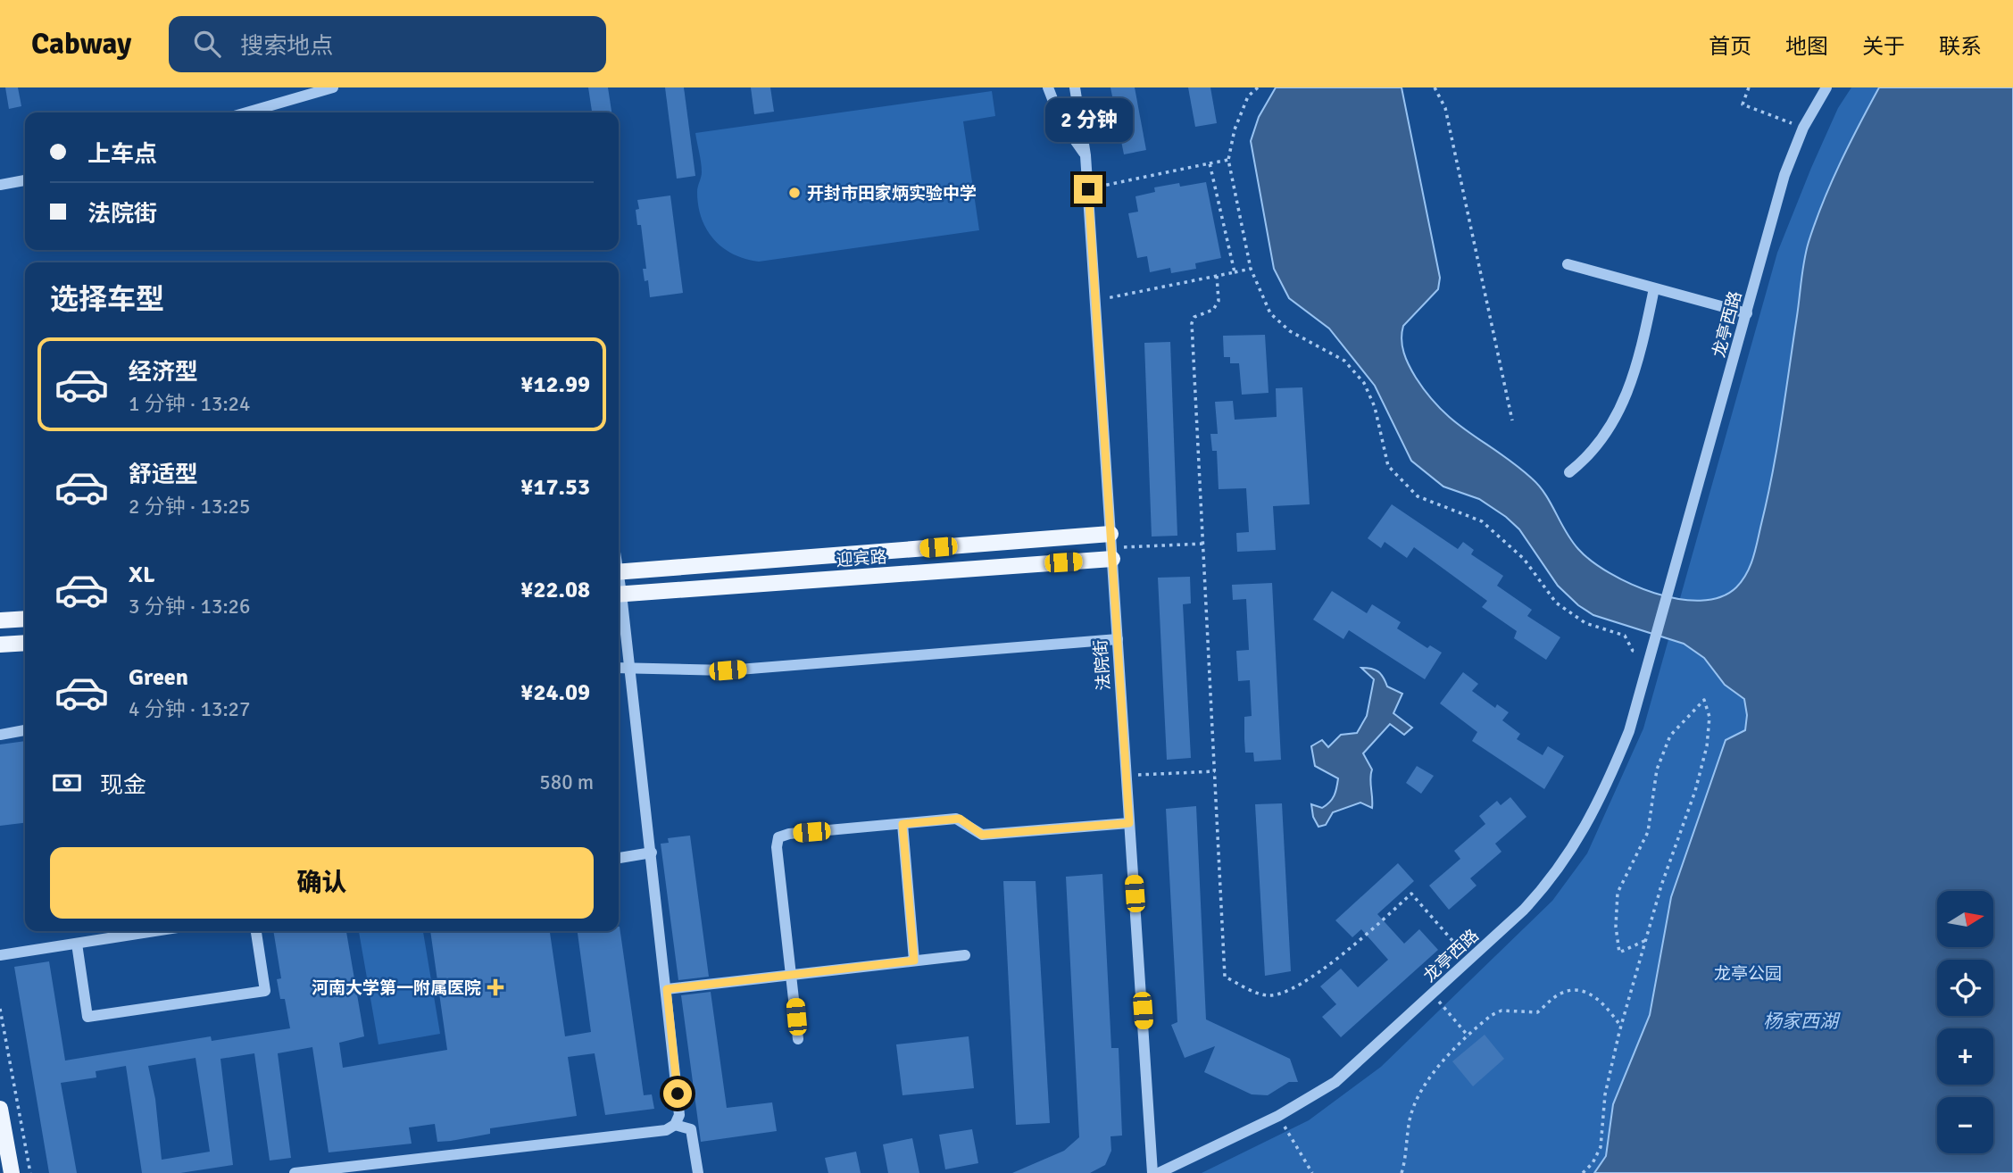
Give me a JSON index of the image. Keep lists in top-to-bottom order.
{
  "streets": {
    "main road": ["迎宾路"],
    "street": ["龙亭西路", "法院街"]
  },
  "crossings": [
    ["迎宾路", "法院街"]
  ],
  "water": ["杨家西湖"],
  "parks": ["龙亭公园"],
  "places": {
    "other": ["开封市田家炳实验中学"],
    "health": ["河南大学第一附属医院"]
  },
  "north": "right",
  "page": {
    "header": "Cabway",
    "search": "搜索地点",
    "nav": [
      "首页",
      "地图",
      "关于",
      "联系"
    ],
    "bubble": "2 分钟",
    "banner": ["上车点", "法院街"],
    "heading": "选择车型",
    "list": [
      {
        "name": "经济型",
        "note": "1 分钟 · 13:24",
        "value": "¥12.99"
      },
      {
        "name": "舒适型",
        "note": "2 分钟 · 13:25",
        "value": "¥17.53"
      },
      {
        "name": "XL",
        "note": "3 分钟 · 13:26",
        "value": "¥22.08"
      },
      {
        "name": "Green",
        "note": "4 分钟 · 13:27",
        "value": "¥24.09"
      }
    ],
    "pay": ["现金", "580 m"],
    "buttons": "确认",
    "map_buttons": ["+", "−"]
  }
}
